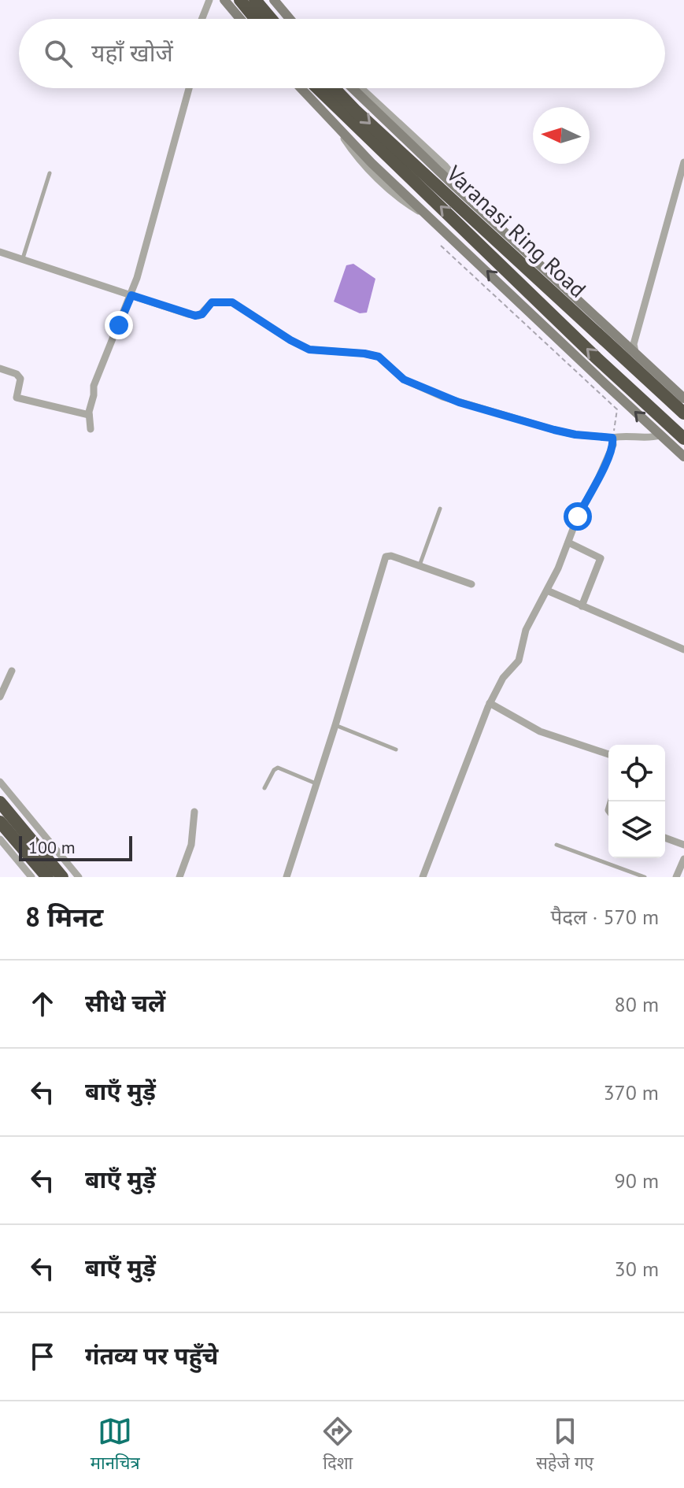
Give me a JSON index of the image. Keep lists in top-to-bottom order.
{
  "streets": {
    "highway": ["Varanasi Ring Road"]
  },
  "scale_bar": "100 m",
  "north": "left",
  "page": {
    "search": "यहाँ खोजें",
    "scale": "100 m",
    "heading": ["8 मिनट", "पैदल · 570 m"],
    "list": [
      ["सीधे चलें", "80 m"],
      ["बाएँ मुड़ें", "370 m"],
      ["बाएँ मुड़ें", "90 m"],
      ["बाएँ मुड़ें", "30 m"],
      "गंतव्य पर पहुँचे"
    ],
    "nav": ["मानचित्र", "दिशा", "सहेजे गए"]
  }
}
